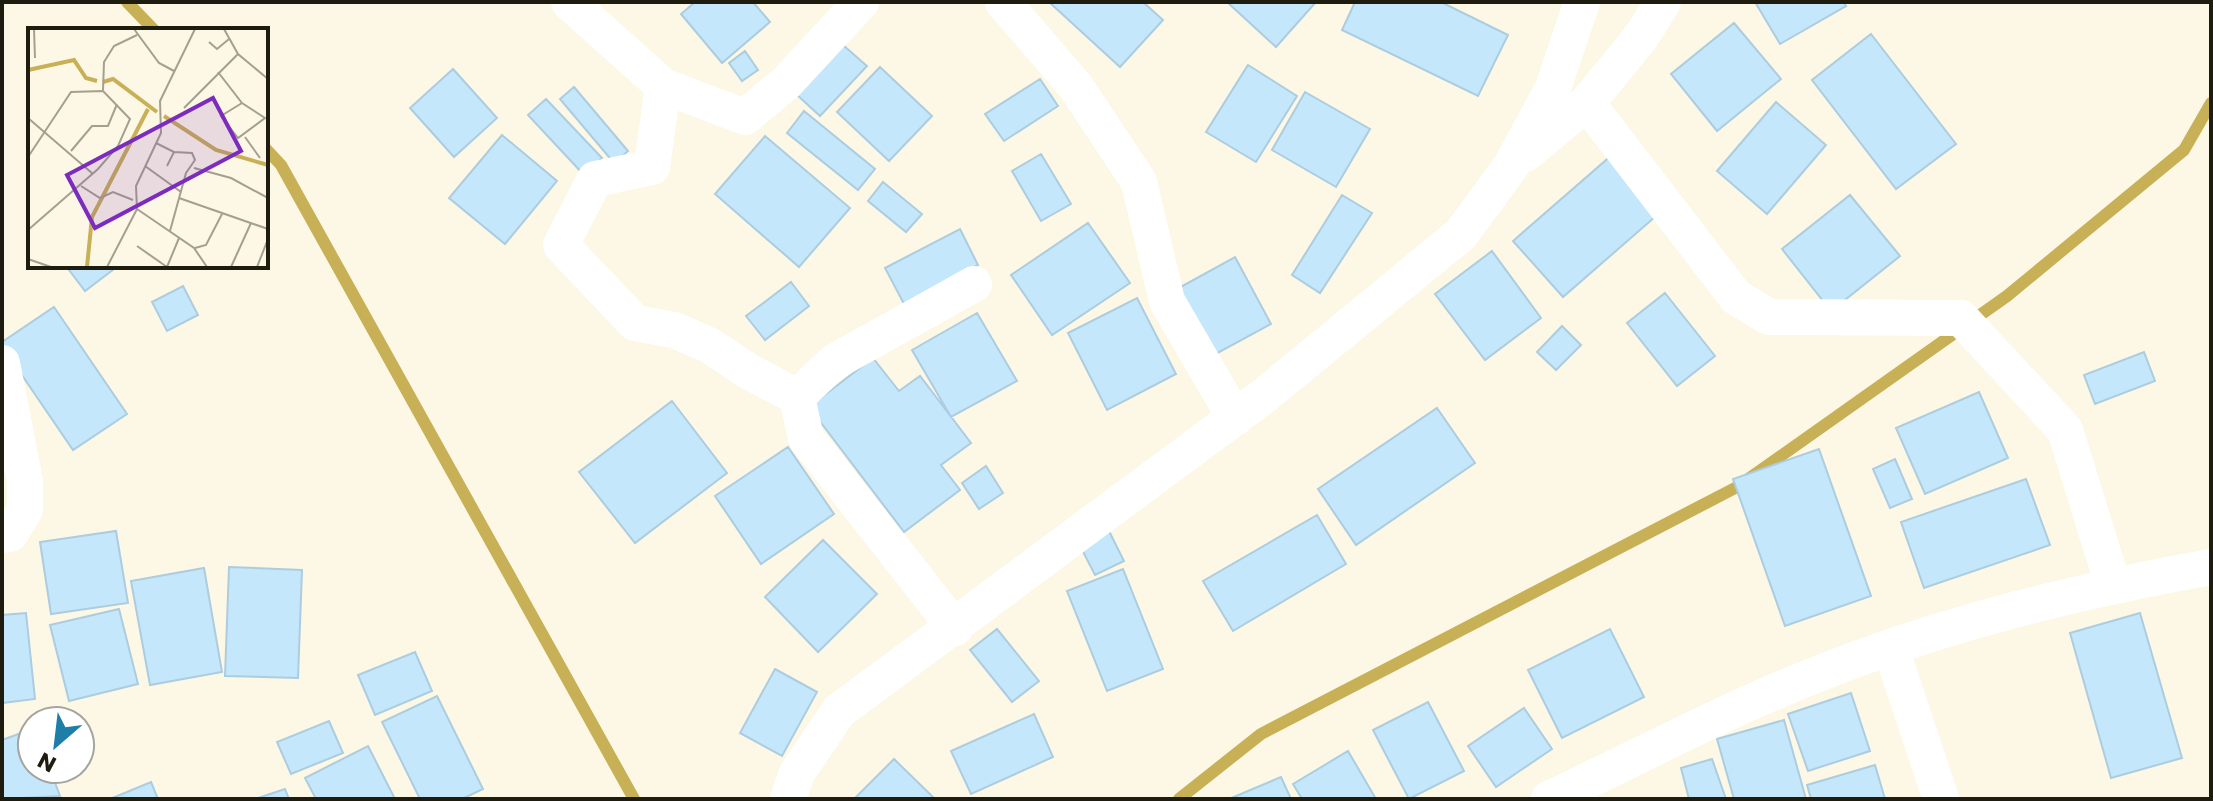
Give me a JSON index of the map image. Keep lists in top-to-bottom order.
{
  "north": "bottom left"
}
